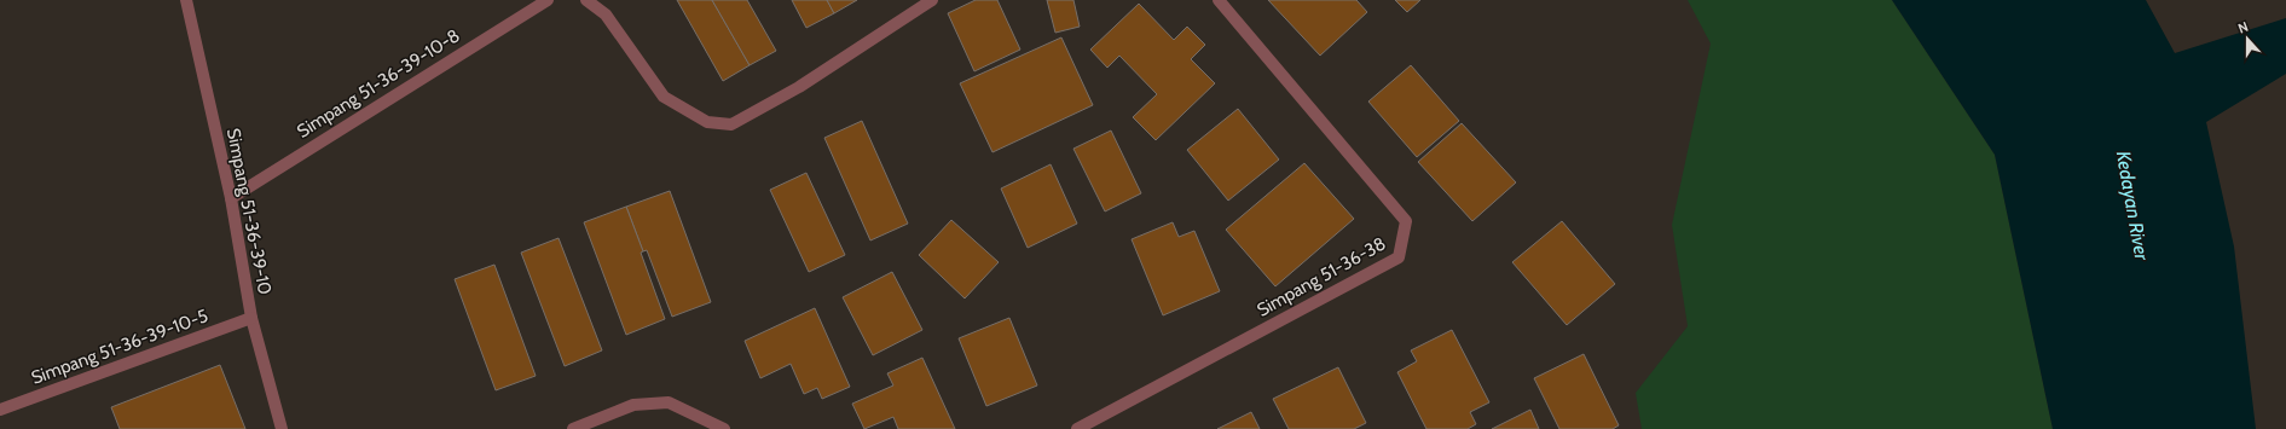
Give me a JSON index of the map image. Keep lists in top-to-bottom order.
{
  "streets": {
    "street": [
      "Simpang 51-36-39-10-8",
      "Simpang 51-36-39-10",
      "Simpang 51-36-38",
      "Simpang 51-36-39-10-5"
    ]
  },
  "crossings": [
    ["Simpang 51-36-39-10-8", "Simpang 51-36-39-10"],
    ["Simpang 51-36-39-10", "Simpang 51-36-39-10-5"]
  ],
  "water": ["Kedayan River"],
  "north": "top"
}
